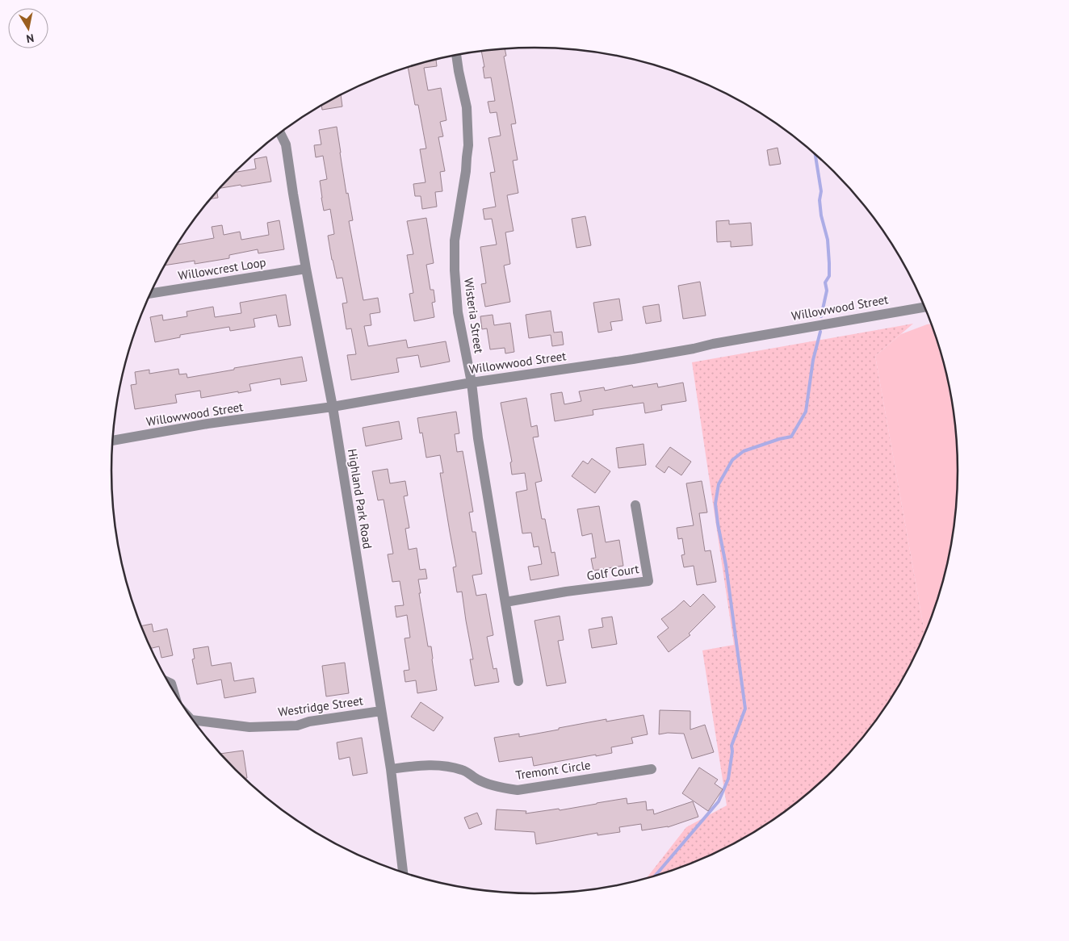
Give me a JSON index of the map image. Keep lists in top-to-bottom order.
{
  "streets": {
    "street": [
      "Willowcrest Loop",
      "Willowwood Street",
      "Wisteria Street",
      "Highland Park Road",
      "Golf Court",
      "Westridge Street",
      "Tremont Circle"
    ]
  },
  "crossings": [
    ["Willowcrest Loop", "Highland Park Road"],
    ["Willowwood Street", "Wisteria Street"],
    ["Willowwood Street", "Highland Park Road"],
    ["Wisteria Street", "Golf Court"],
    ["Highland Park Road", "Westridge Street"],
    ["Highland Park Road", "Tremont Circle"]
  ],
  "north": "bottom"
}
